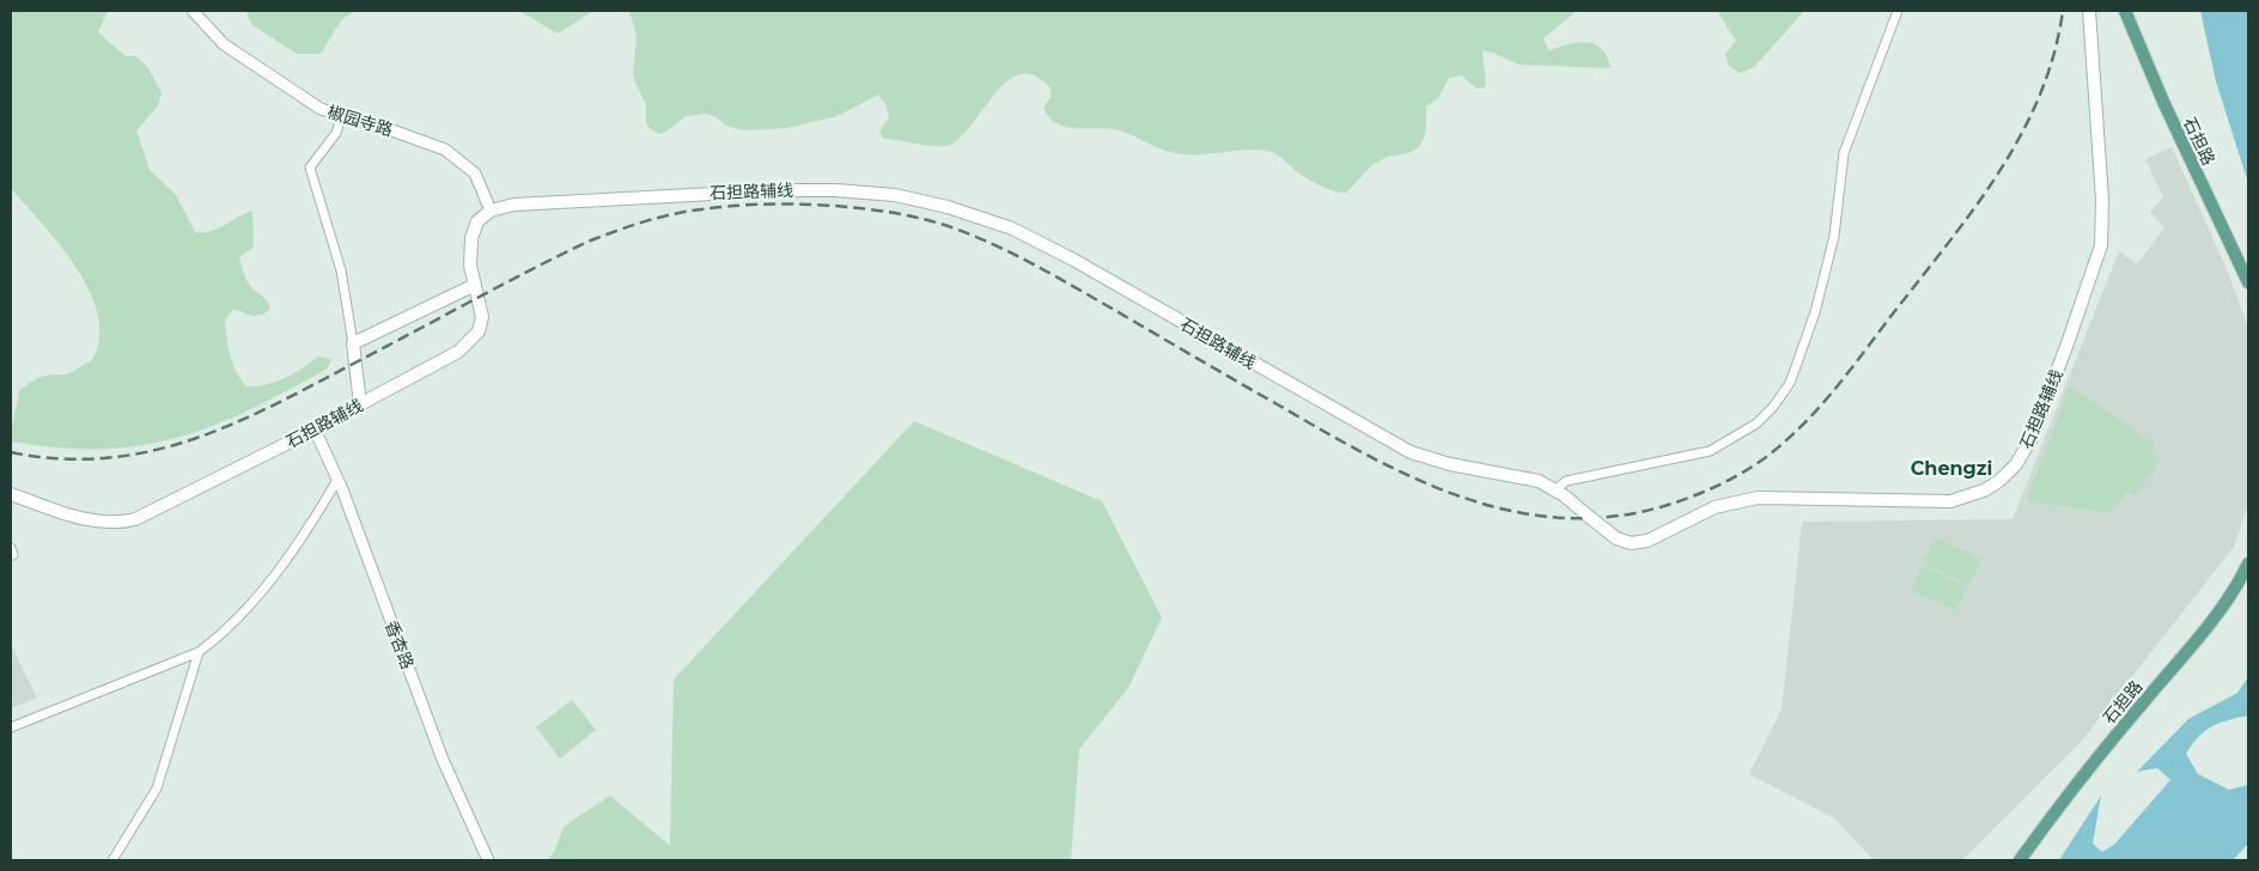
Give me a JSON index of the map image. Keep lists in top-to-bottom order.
{
  "streets": {
    "main road": ["石担路", "石担路辅线"],
    "street": ["椒园寺路", "香杏路"]
  },
  "crossings": [
    ["椒园寺路", "石担路辅线"],
    ["石担路辅线", "香杏路"]
  ],
  "districts": ["Chengzi"]
}
